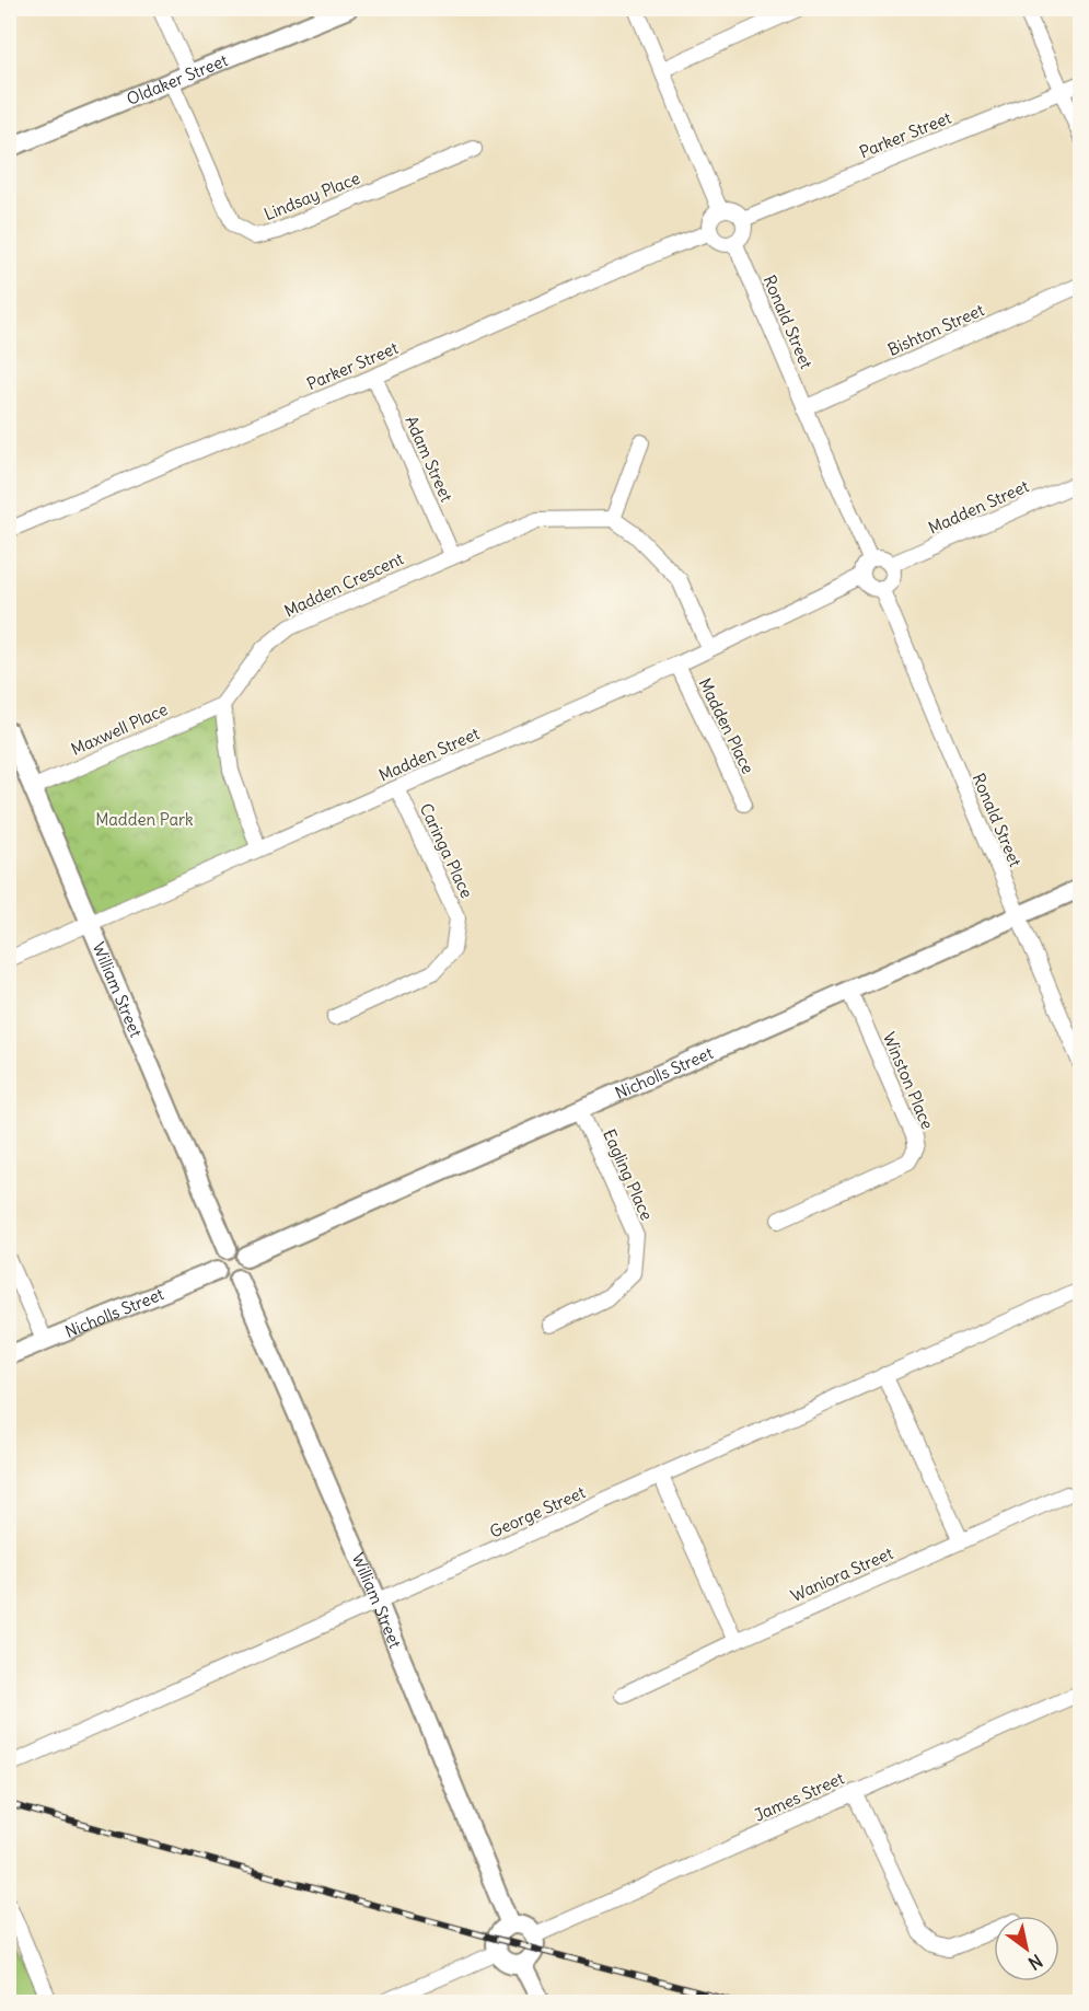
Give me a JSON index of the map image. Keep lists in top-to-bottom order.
{
  "streets": {
    "street": [
      "Oldaker Street",
      "Parker Street",
      "Lindsay Place",
      "Ronald Street",
      "Bishton Street",
      "Adam Street",
      "Madden Street",
      "Madden Crescent",
      "Madden Place",
      "Maxwell Place",
      "Caringa Place",
      "William Street",
      "Nicholls Street",
      "Winston Place",
      "Eagling Place",
      "George Street",
      "Waniora Street",
      "James Street"
    ]
  },
  "crossings": [
    ["Oldaker Street", "Lindsay Place"],
    ["Parker Street", "Ronald Street"],
    ["Parker Street", "Adam Street"],
    ["Ronald Street", "Bishton Street"],
    ["Ronald Street", "Madden Street"],
    ["Ronald Street", "Nicholls Street"],
    ["Adam Street", "Madden Crescent"],
    ["Madden Street", "Madden Place"],
    ["Madden Street", "Caringa Place"],
    ["Madden Street", "William Street"],
    ["Madden Crescent", "Maxwell Place"],
    ["Maxwell Place", "William Street"],
    ["William Street", "Nicholls Street"],
    ["William Street", "George Street"],
    ["William Street", "James Street"],
    ["Nicholls Street", "Winston Place"],
    ["Nicholls Street", "Eagling Place"]
  ],
  "parks": ["Madden Park"],
  "north": "bottom right"
}
